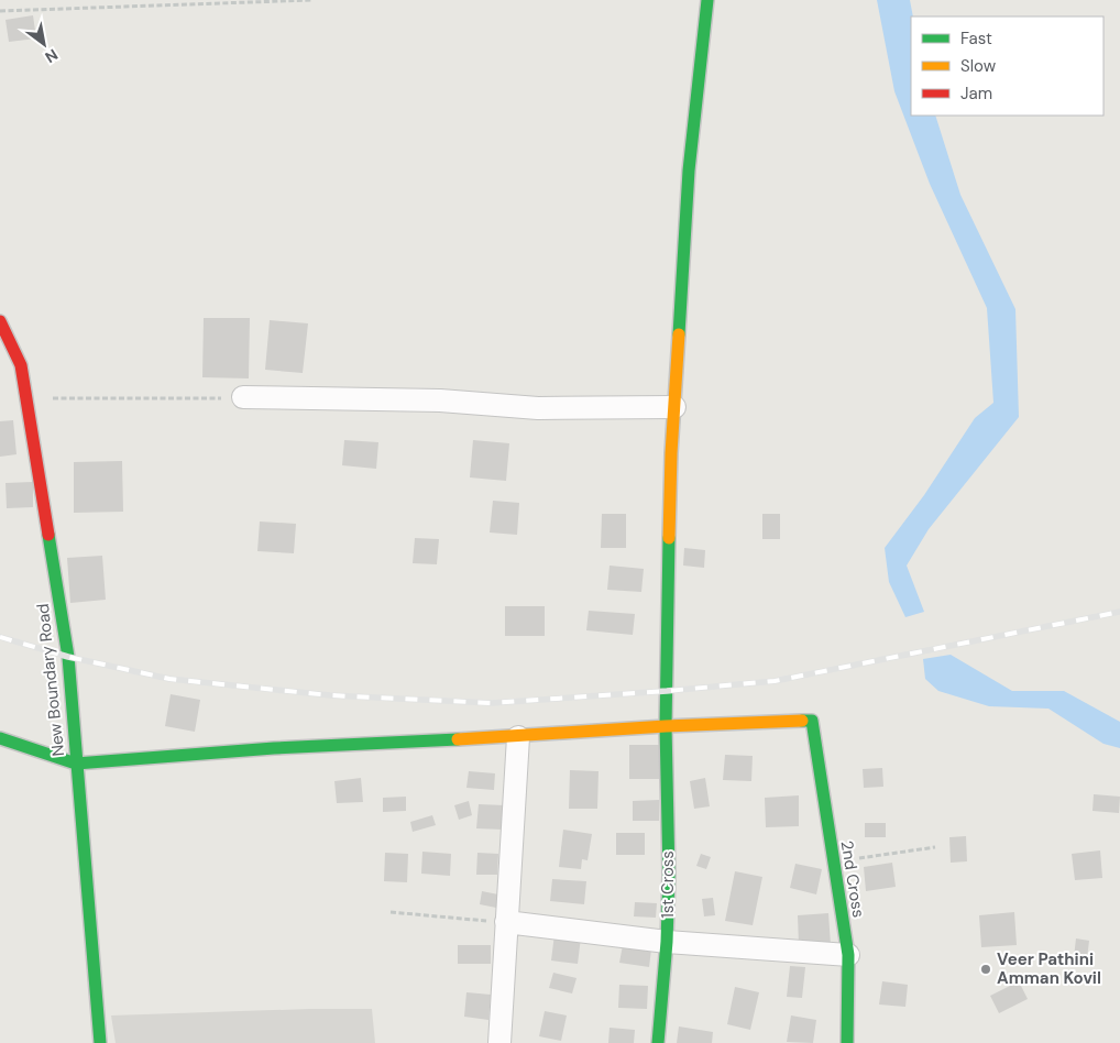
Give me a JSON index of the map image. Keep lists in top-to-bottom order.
{
  "streets": {
    "street": ["New Boundary Road", "2nd Cross", "1st Cross"]
  },
  "crossings": [
    ["2nd Cross", "1st Cross"]
  ],
  "places": ["Veer Pathini Amman Kovil"],
  "legend": ["Fast", "Slow", "Jam"],
  "north": "bottom right"
}
